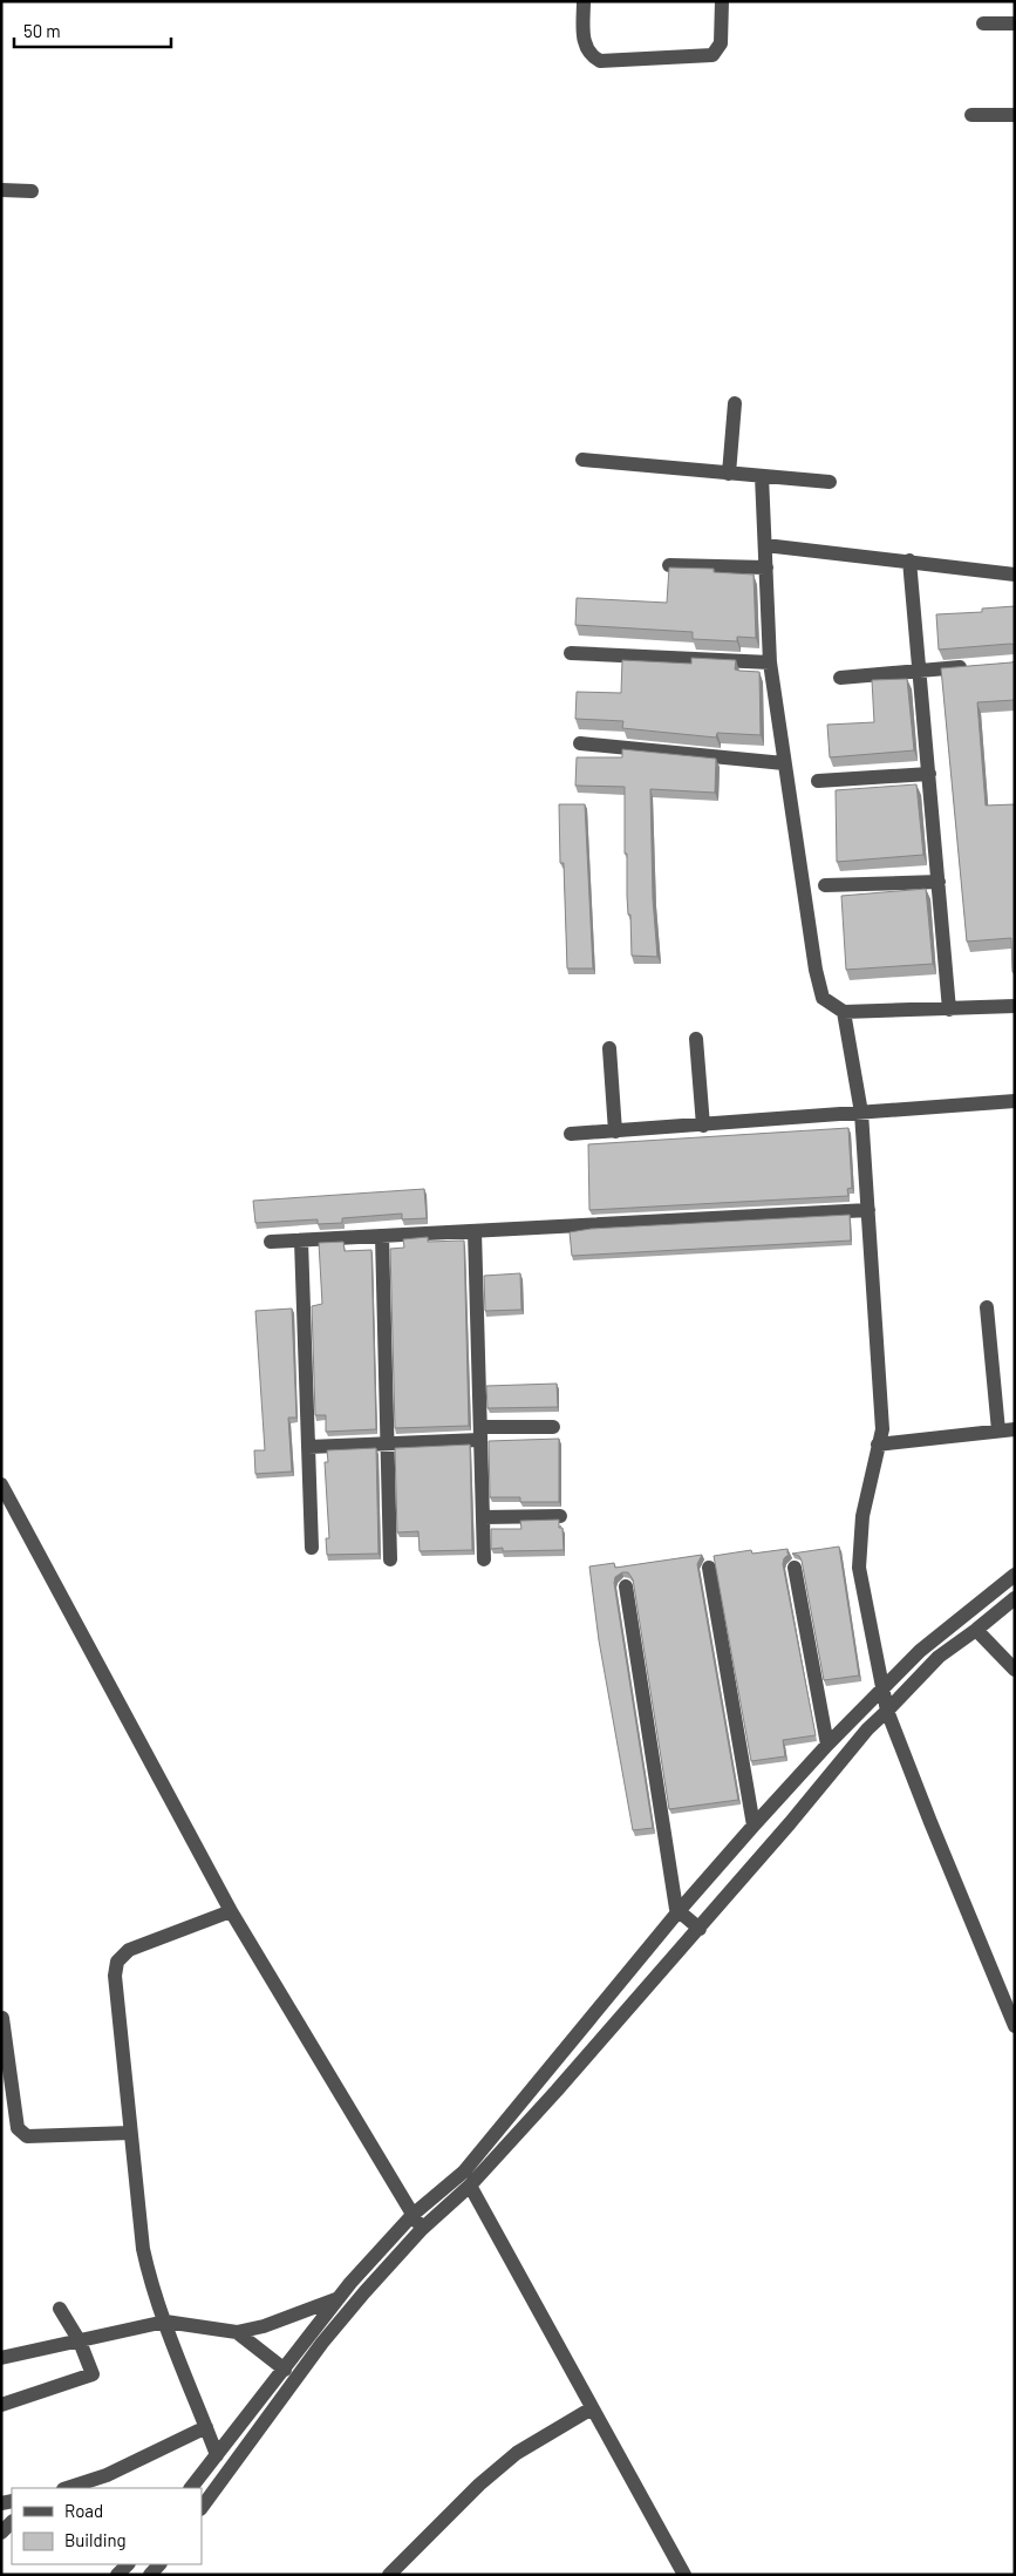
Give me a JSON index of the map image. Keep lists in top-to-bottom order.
{
  "legend": ["Road", "Building"],
  "scale_bar": "50 m"
}
